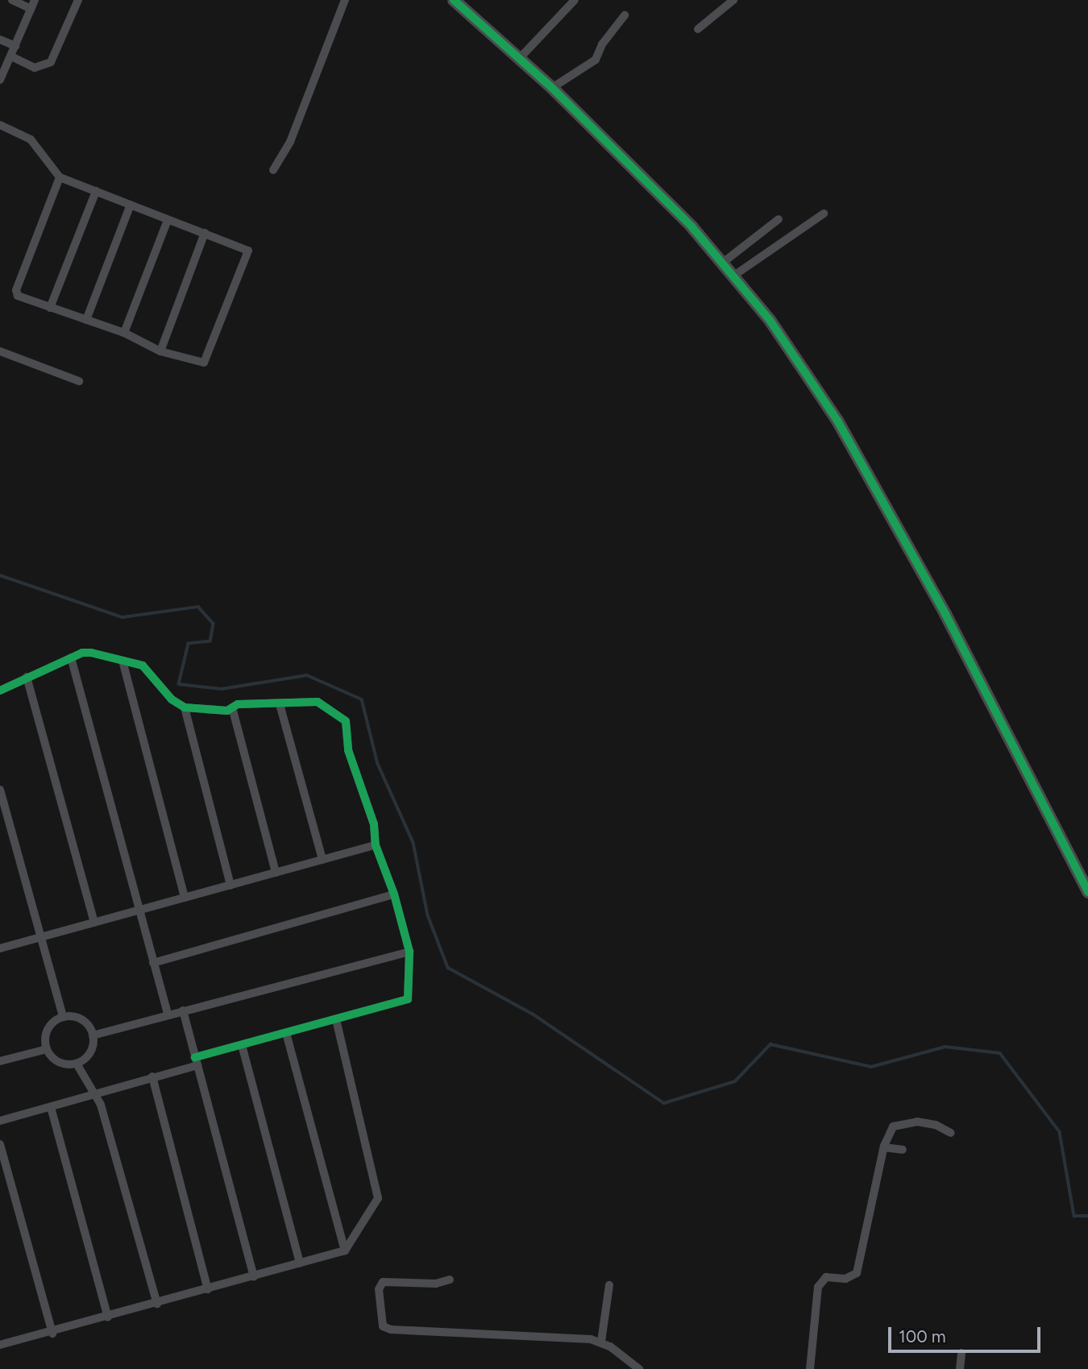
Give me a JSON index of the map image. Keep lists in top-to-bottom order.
{
  "scale_bar": "100 m"
}
